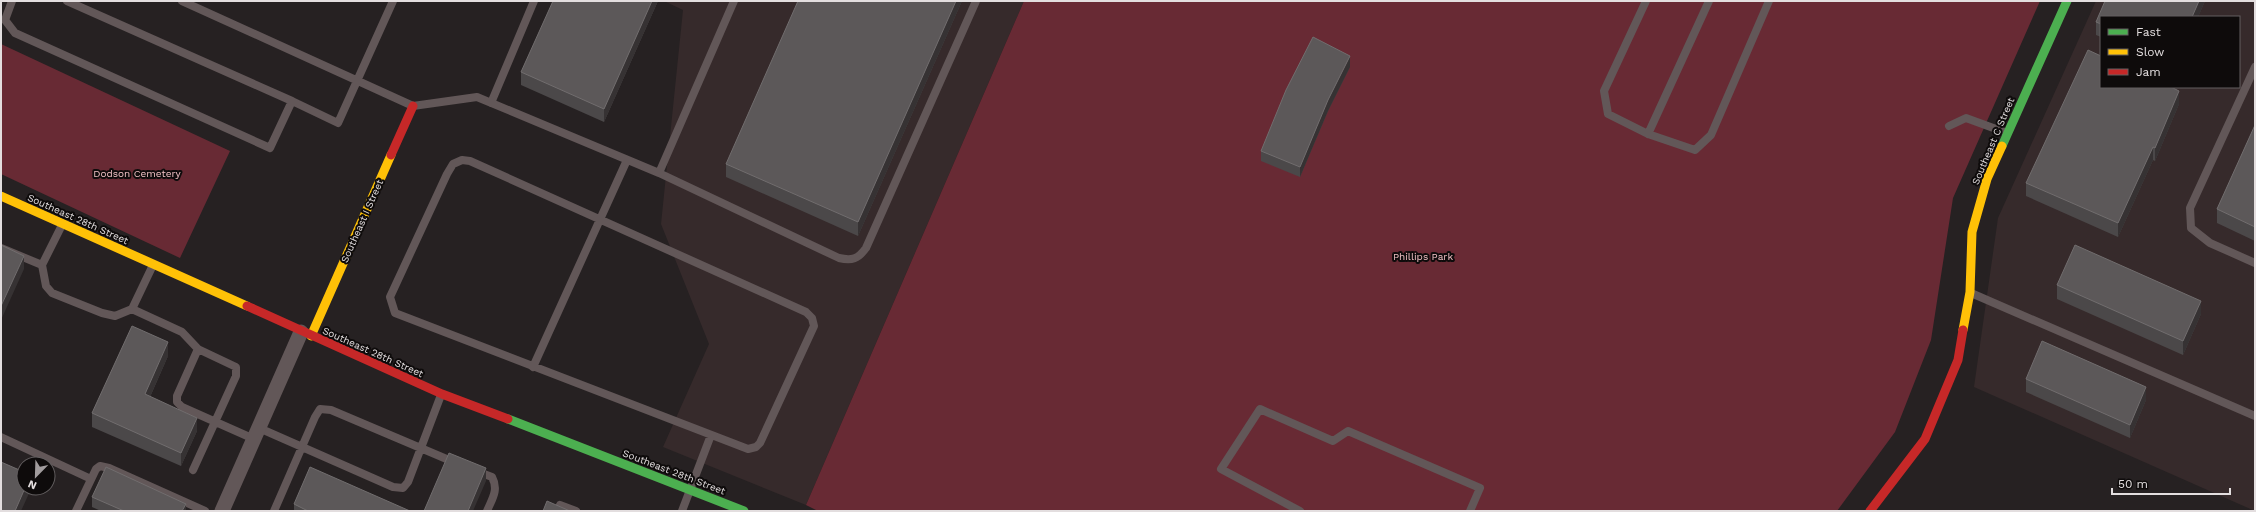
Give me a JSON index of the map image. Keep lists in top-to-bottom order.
{
  "streets": {
    "street": ["Southeast C Street", "Southeast 28th Street", "Southeast I Street"]
  },
  "crossings": [
    ["Southeast 28th Street", "Southeast I Street"]
  ],
  "parks": ["Dodson Cemetery", "Phillips Park"],
  "legend": ["Fast", "Slow", "Jam"],
  "scale_bar": "50 m",
  "north": "bottom left"
}
